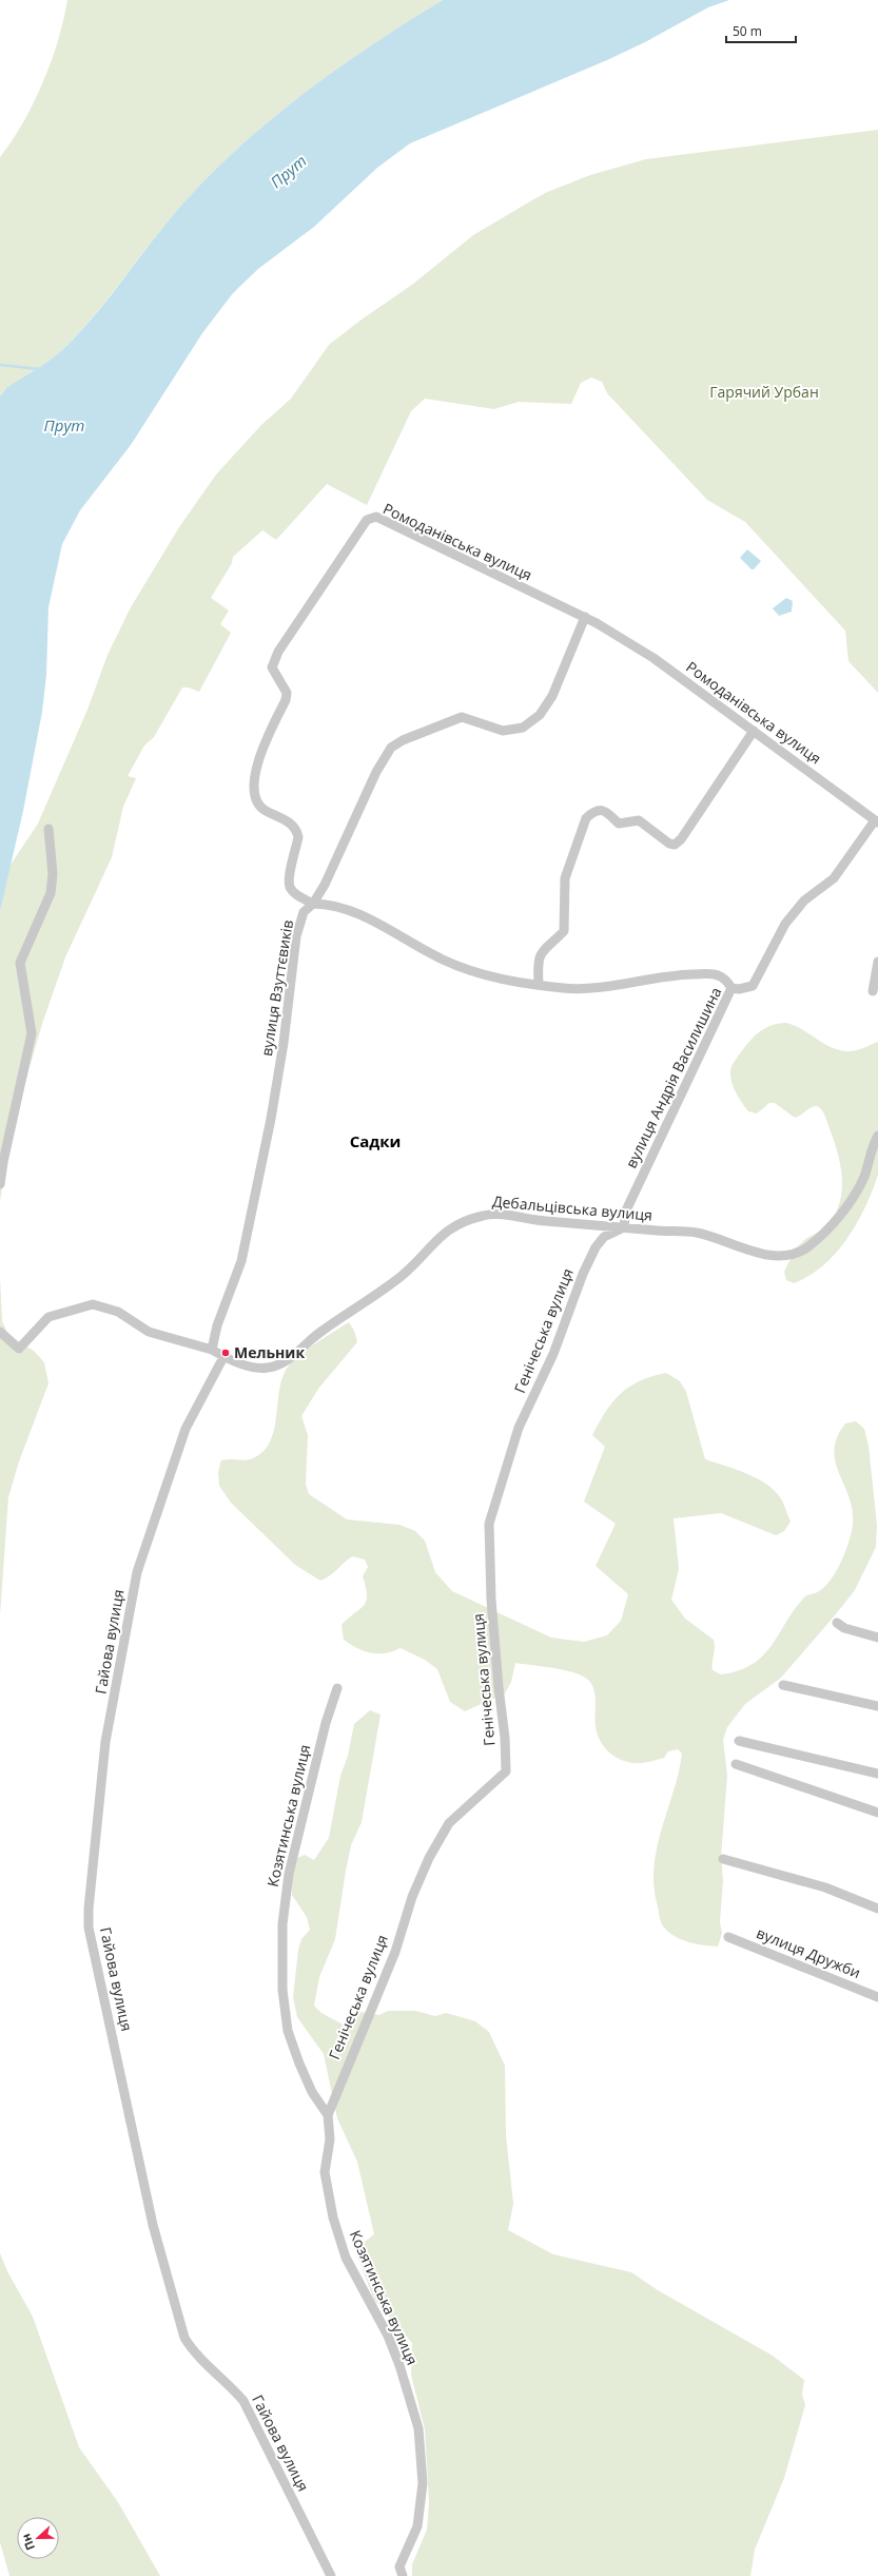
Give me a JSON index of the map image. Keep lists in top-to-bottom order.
{
  "streets": {
    "street": [
      "Ромоданівська вулиця",
      "вулиця Взуттєвиків",
      "вулиця Андрія Василишина",
      "Дебальцівська вулиця",
      "Генічеська вулиця",
      "Гайова вулиця",
      "Козятинська вулиця",
      "вулиця Дружби"
    ]
  },
  "crossings": [
    ["Ромоданівська вулиця", "вулиця Взуттєвиків"],
    ["Ромоданівська вулиця", "вулиця Андрія Василишина"],
    ["вулиця Андрія Василишина", "Дебальцівська вулиця"],
    ["вулиця Андрія Василишина", "Генічеська вулиця"],
    ["Дебальцівська вулиця", "Генічеська вулиця"],
    ["Дебальцівська вулиця", "Гайова вулиця"],
    ["Генічеська вулиця", "Козятинська вулиця"]
  ],
  "districts": ["Садки"],
  "water": ["Прут"],
  "parks": ["Гарячий Урбан"],
  "places": ["Мельник"],
  "scale_bar": "50 m",
  "north": "left"
}
